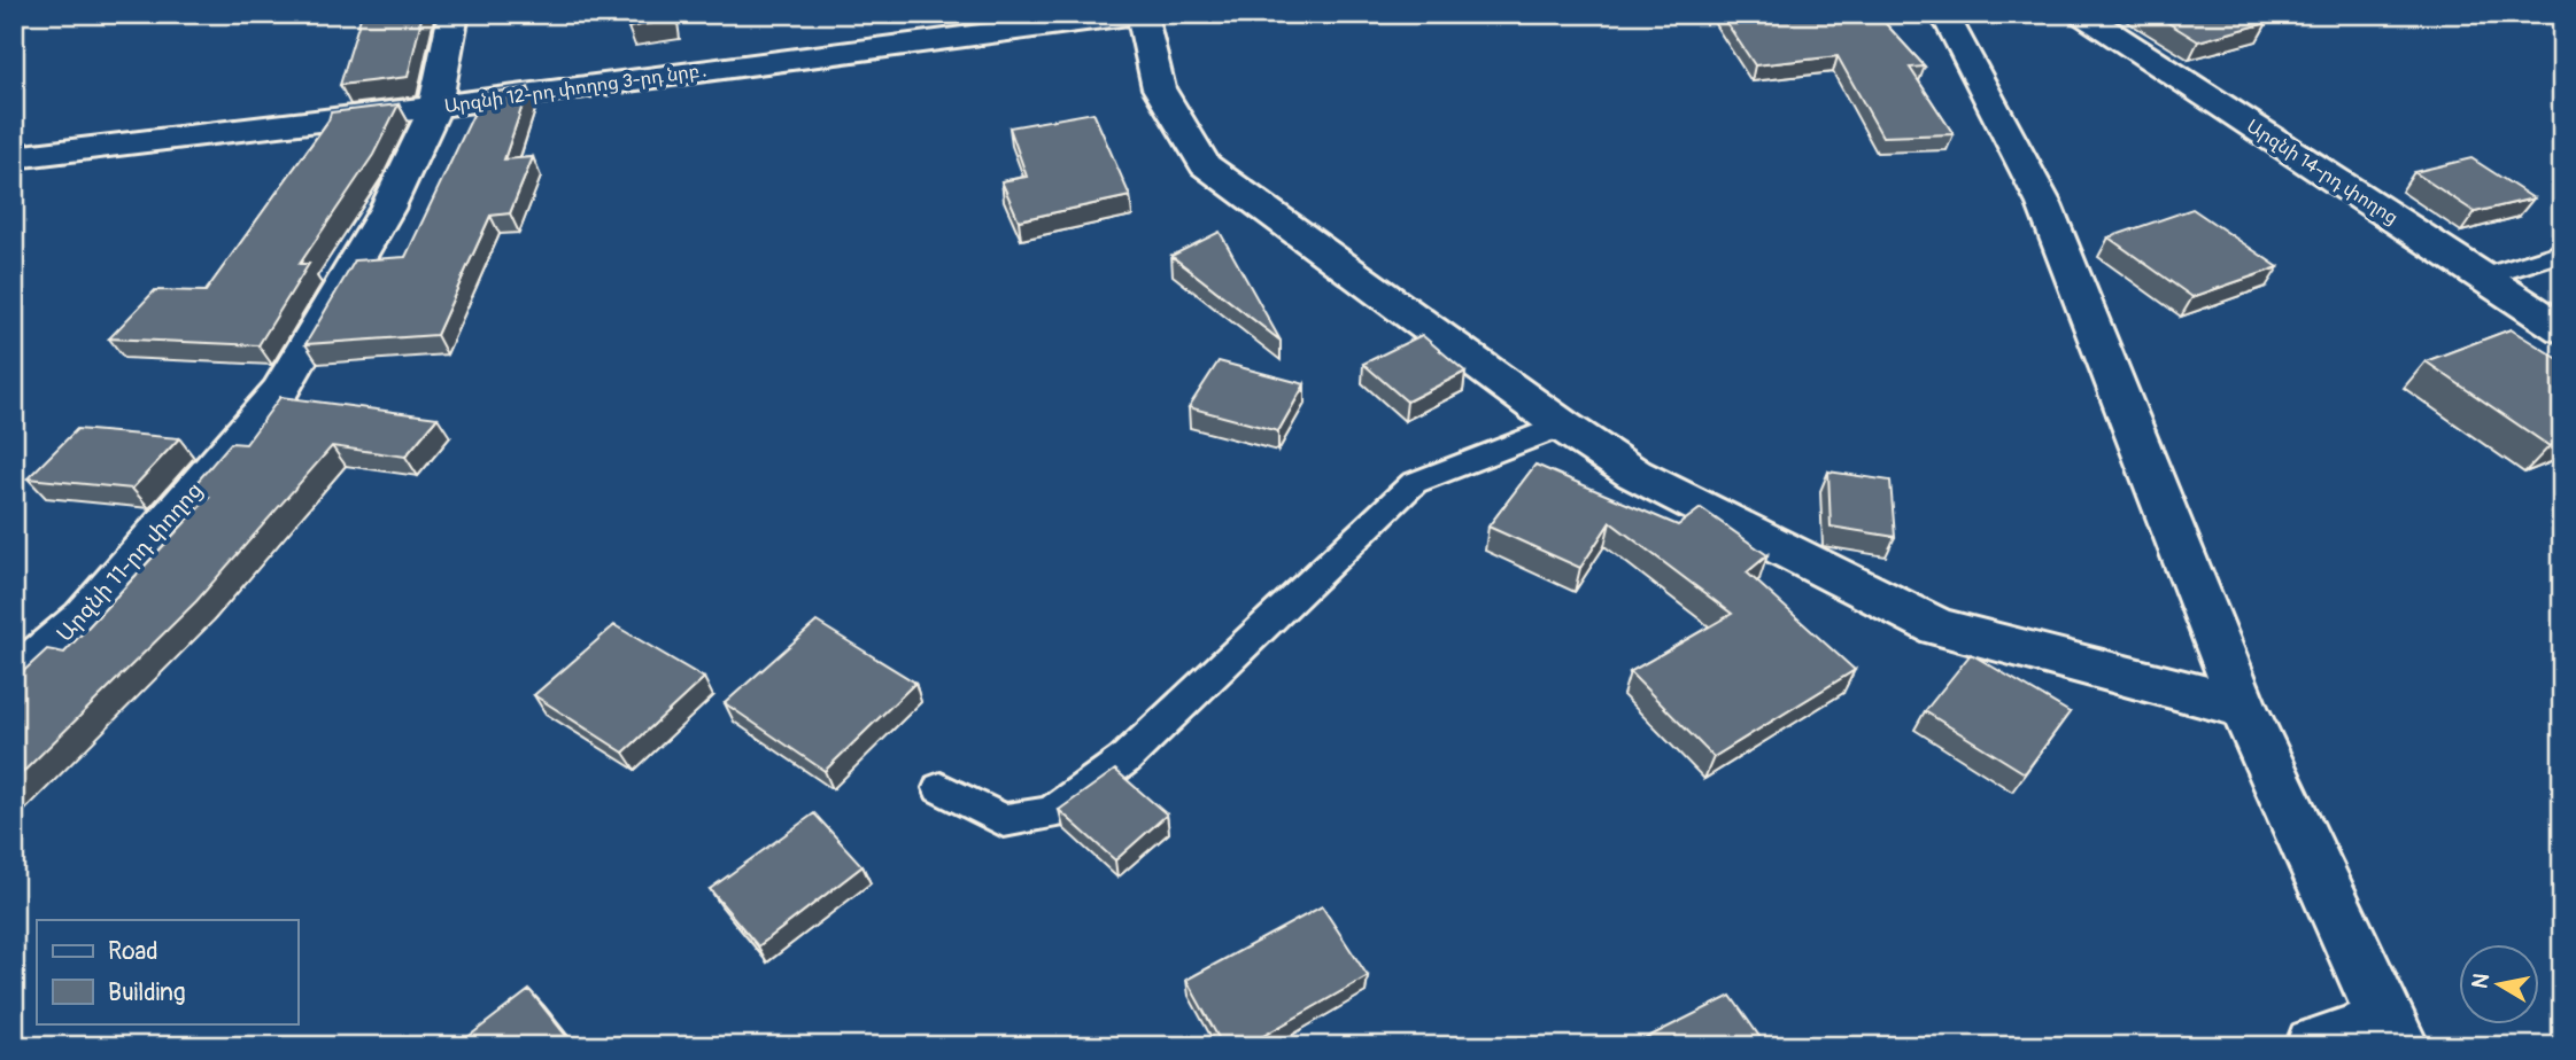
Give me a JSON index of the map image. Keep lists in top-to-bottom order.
{
  "streets": {
    "street": ["Արզնի 12-րդ փողոց 3-րդ նրբ․", "Արզնի 14-րդ փողոց", "Արզնի 11-րդ փողոց"]
  },
  "crossings": [
    ["Արզնի 12-րդ փողոց 3-րդ նրբ․", "Արզնի 11-րդ փողոց"]
  ],
  "legend": ["Road", "Building"],
  "north": "left"
}
